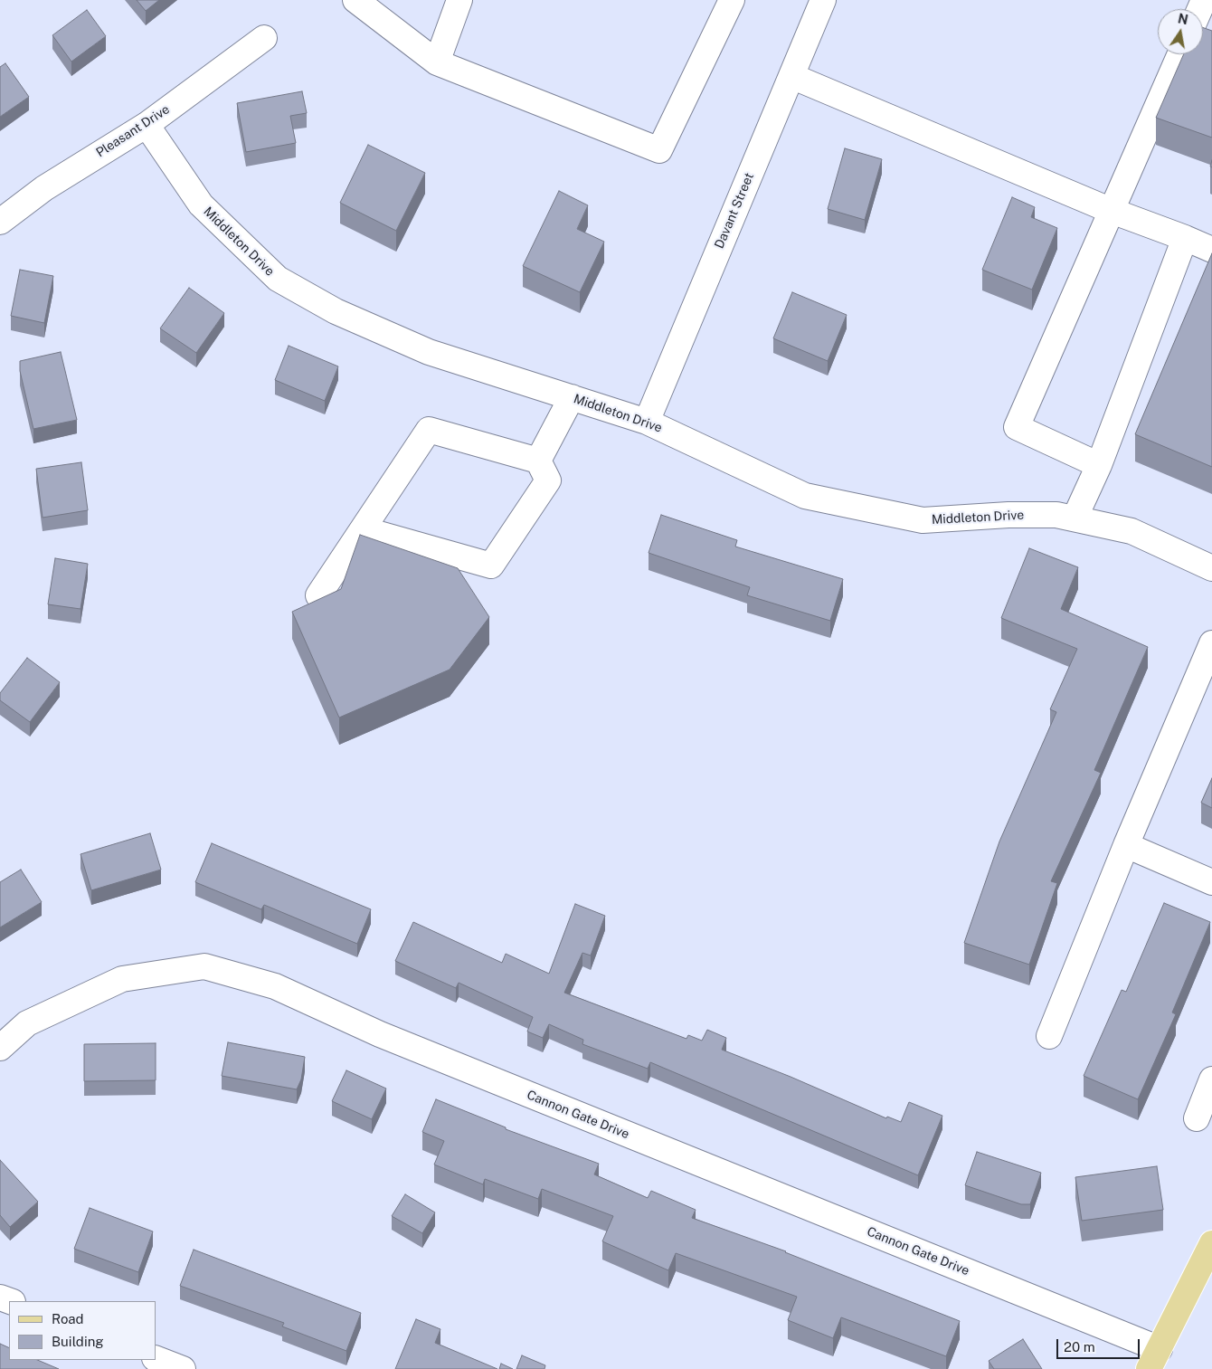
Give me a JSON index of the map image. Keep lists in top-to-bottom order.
{
  "streets": {
    "street": [
      "Pleasant Drive",
      "Davant Street",
      "Middleton Drive",
      "Cannon Gate Drive"
    ]
  },
  "crossings": [
    ["Pleasant Drive", "Middleton Drive"],
    ["Davant Street", "Middleton Drive"]
  ],
  "legend": ["Road", "Building"],
  "scale_bar": "20 m",
  "north": "top"
}
